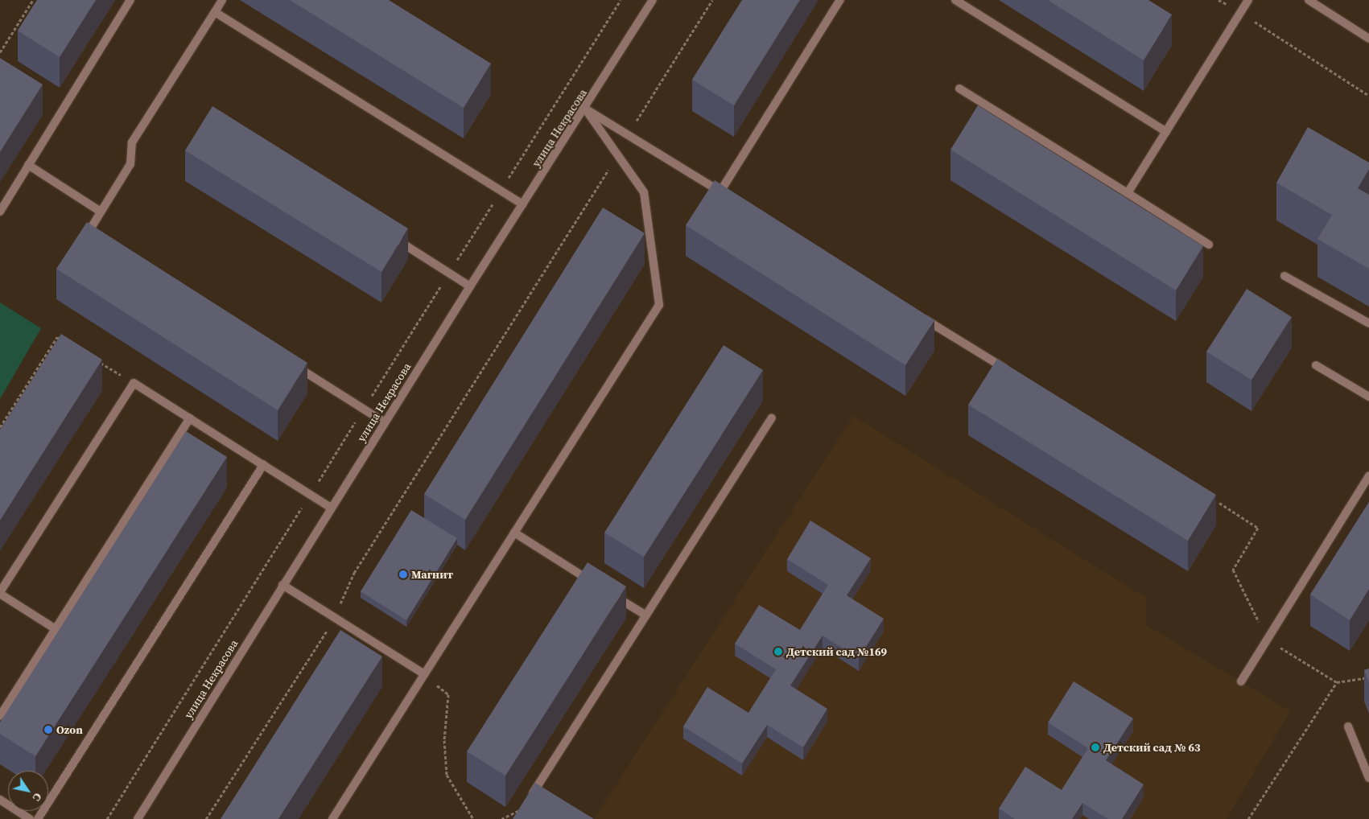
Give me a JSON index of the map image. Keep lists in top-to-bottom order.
{
  "streets": {
    "street": ["улица Некрасова"]
  },
  "places": [
    "Магнит",
    "Детский сад №169",
    "Ozon",
    "Детский сад № 63"
  ],
  "north": "bottom right"
}
